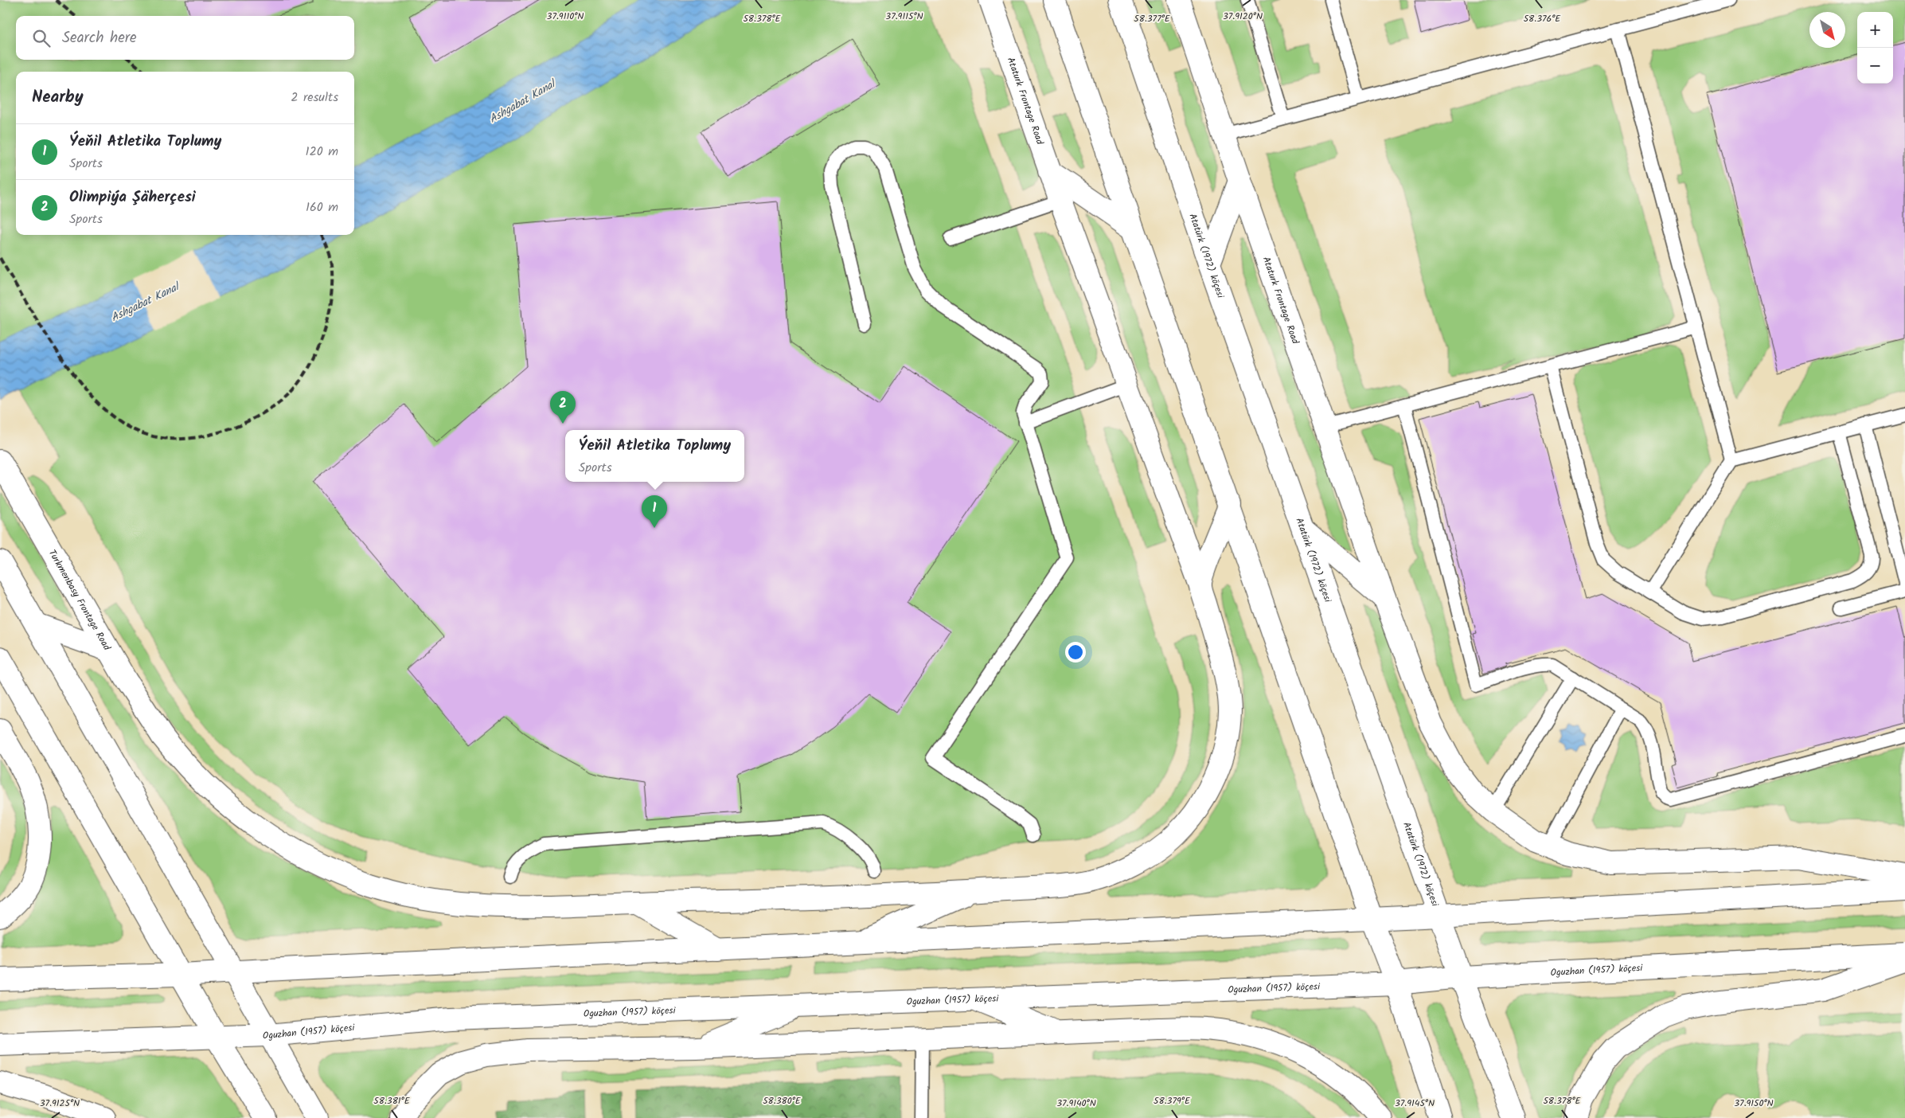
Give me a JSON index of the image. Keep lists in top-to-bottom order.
{
  "streets": {
    "main road": [
      "Ataturk Frontage Road",
      "Atatürk (1972) köçesi",
      "Turkmenbasy Frontage Road",
      "Oguzhan (1957) köçesi"
    ]
  },
  "crossings": [
    ["Ataturk Frontage Road", "Turkmenbasy Frontage Road"],
    ["Atatürk (1972) köçesi", "Oguzhan (1957) köçesi"]
  ],
  "water": ["Ashgabat Kanal"],
  "north": "bottom right",
  "page": {
    "map_buttons": ["+", "−"],
    "search": "Search here",
    "heading": ["Nearby", "2 results"],
    "list": [
      {
        "mark": "1",
        "name": "Ýeňil Atletika Toplumy",
        "note": "Sports",
        "value": "120 m"
      },
      {
        "mark": "2",
        "name": "Olimpiýa Şäherçesi",
        "note": "Sports",
        "value": "160 m"
      }
    ],
    "pins": ["2", "1"],
    "popup": ["Ýeňil Atletika Toplumy", "Sports"]
  },
  "coordinates": [
    "37.9120°N",
    "37.9110°N",
    "37.9115°N",
    "58.378°E",
    "58.377°E",
    "58.376°E",
    "58.381°E",
    "58.380°E",
    "58.379°E",
    "37.9125°N",
    "37.9140°N",
    "37.9145°N",
    "37.9150°N"
  ]
}
